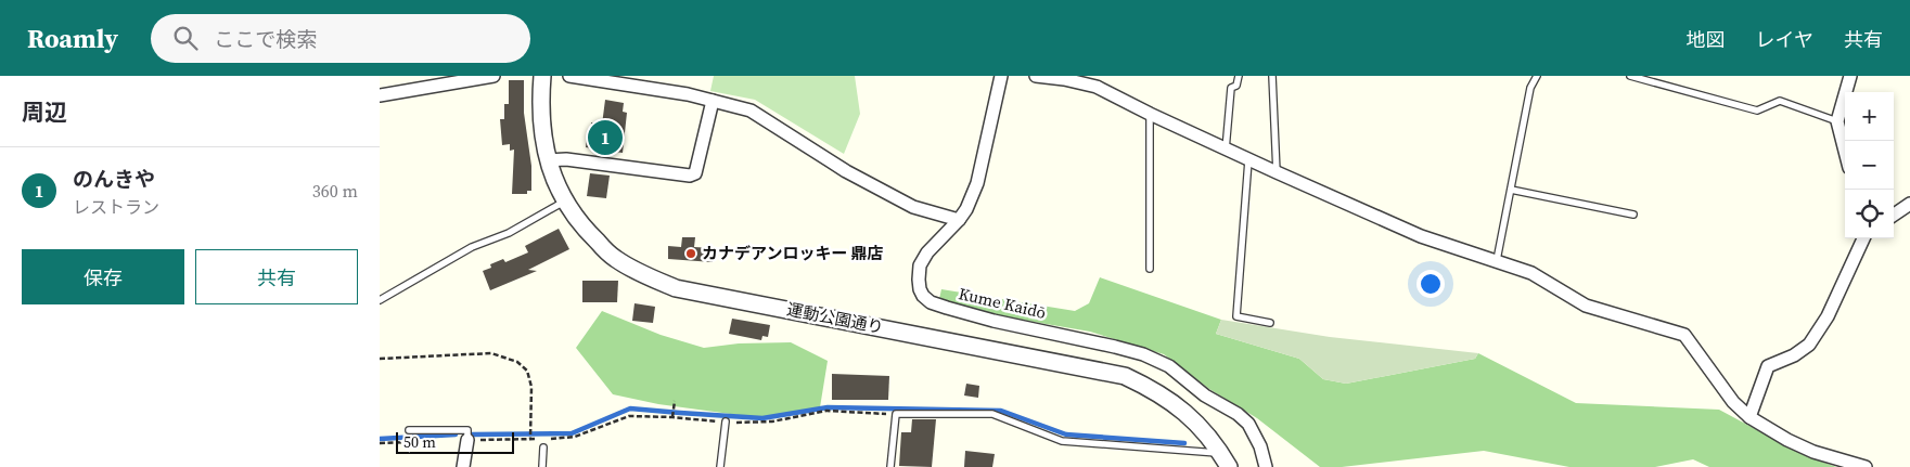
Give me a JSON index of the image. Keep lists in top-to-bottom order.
{
  "streets": {
    "street": ["Kume Kaidō", "運動公園通り"]
  },
  "places": ["カナデアンロッキー 鼎店"],
  "scale_bar": "50 m",
  "page": {
    "header": "Roamly",
    "search": "ここで検索",
    "nav": ["地図", "レイヤ", "共有"],
    "heading": "周辺",
    "map_buttons": ["+", "−"],
    "pins": "1",
    "list": [
      {
        "mark": "1",
        "name": "のんきや",
        "note": "レストラン",
        "value": "360 m"
      }
    ],
    "buttons": ["保存", "共有"],
    "scale": "50 m"
  }
}
